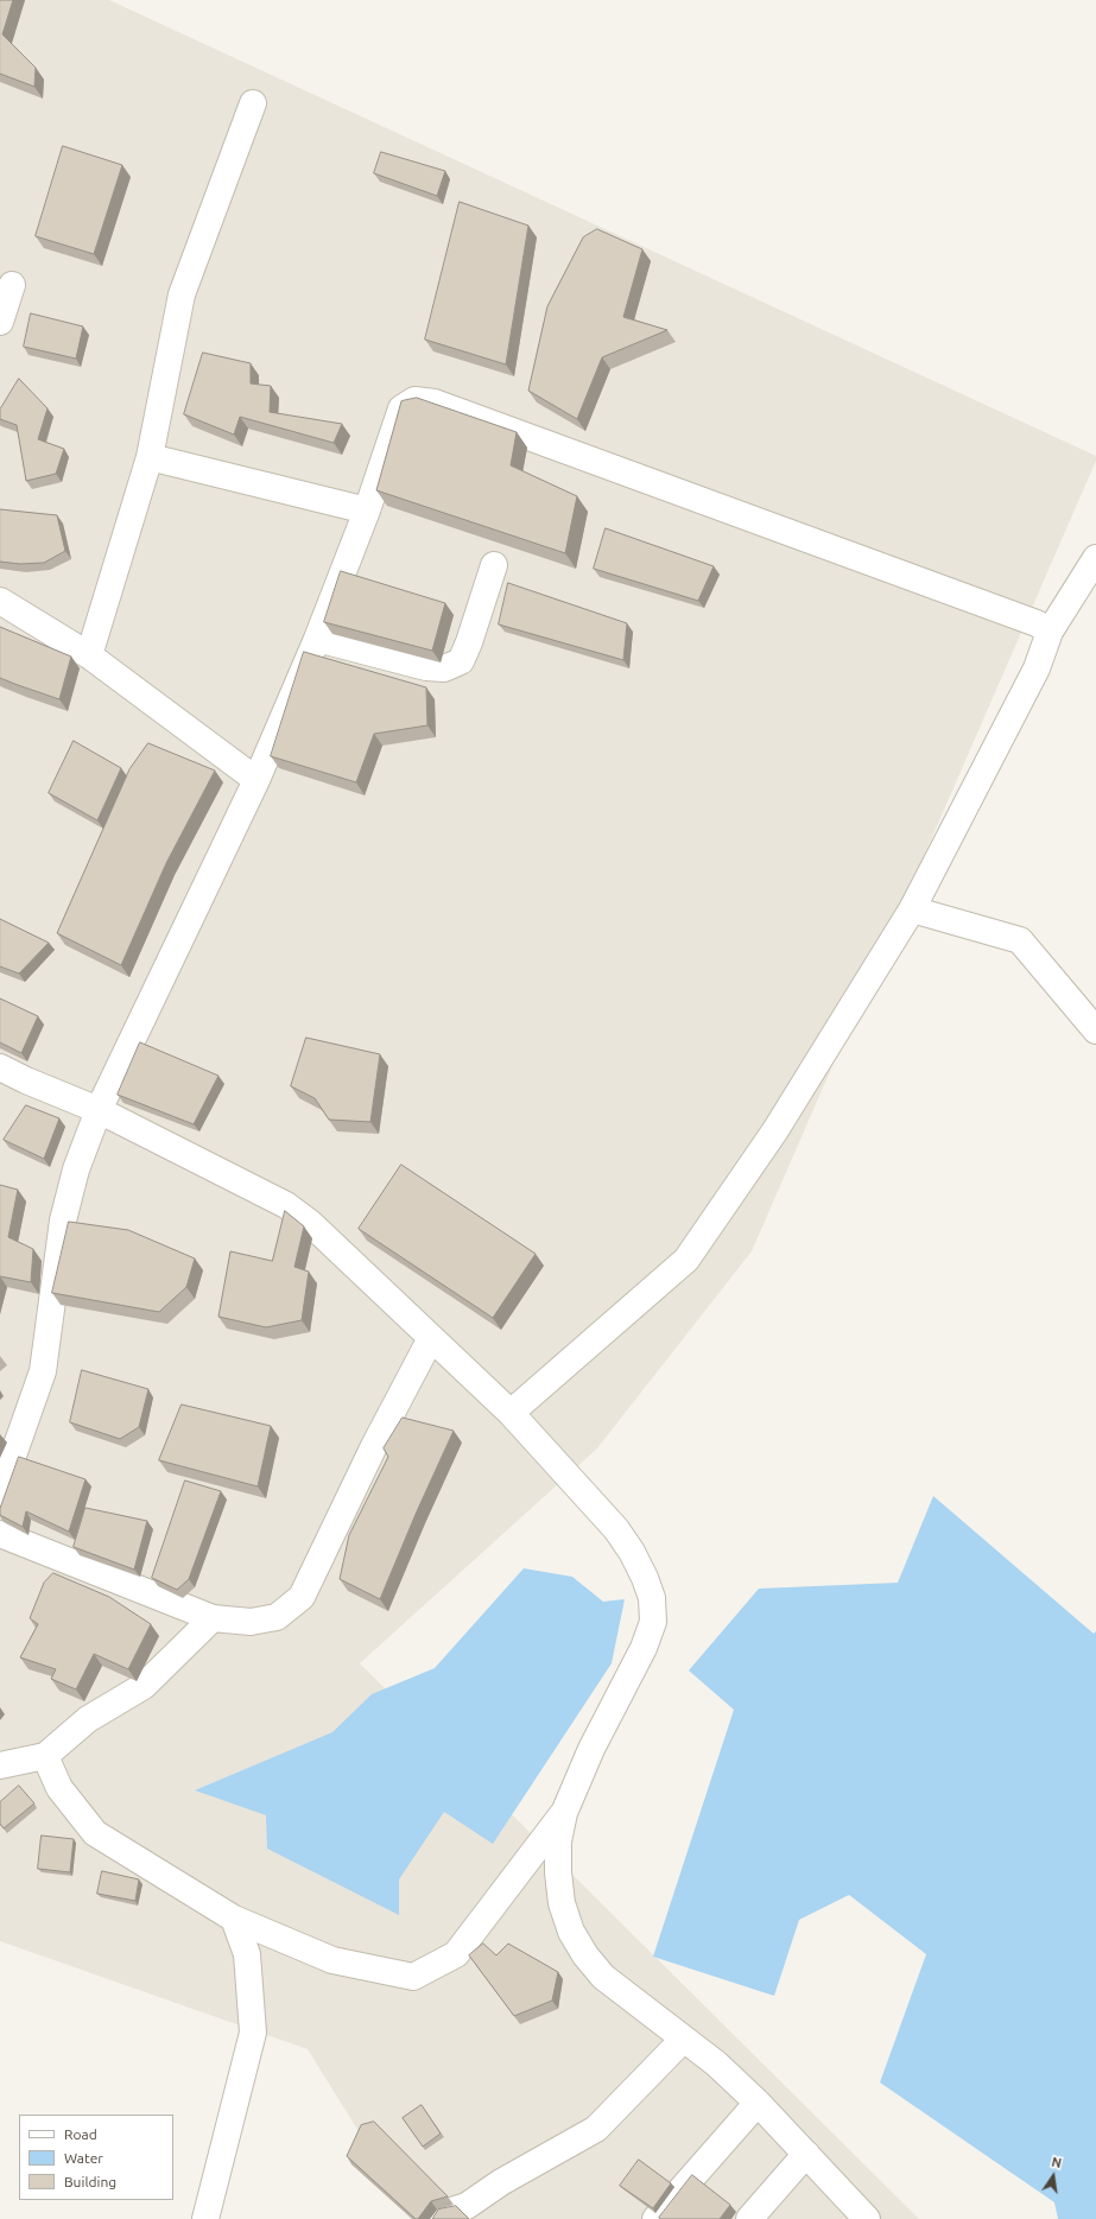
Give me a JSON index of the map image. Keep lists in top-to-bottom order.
{
  "legend": ["Road", "Water", "Building"],
  "north": "top"
}
